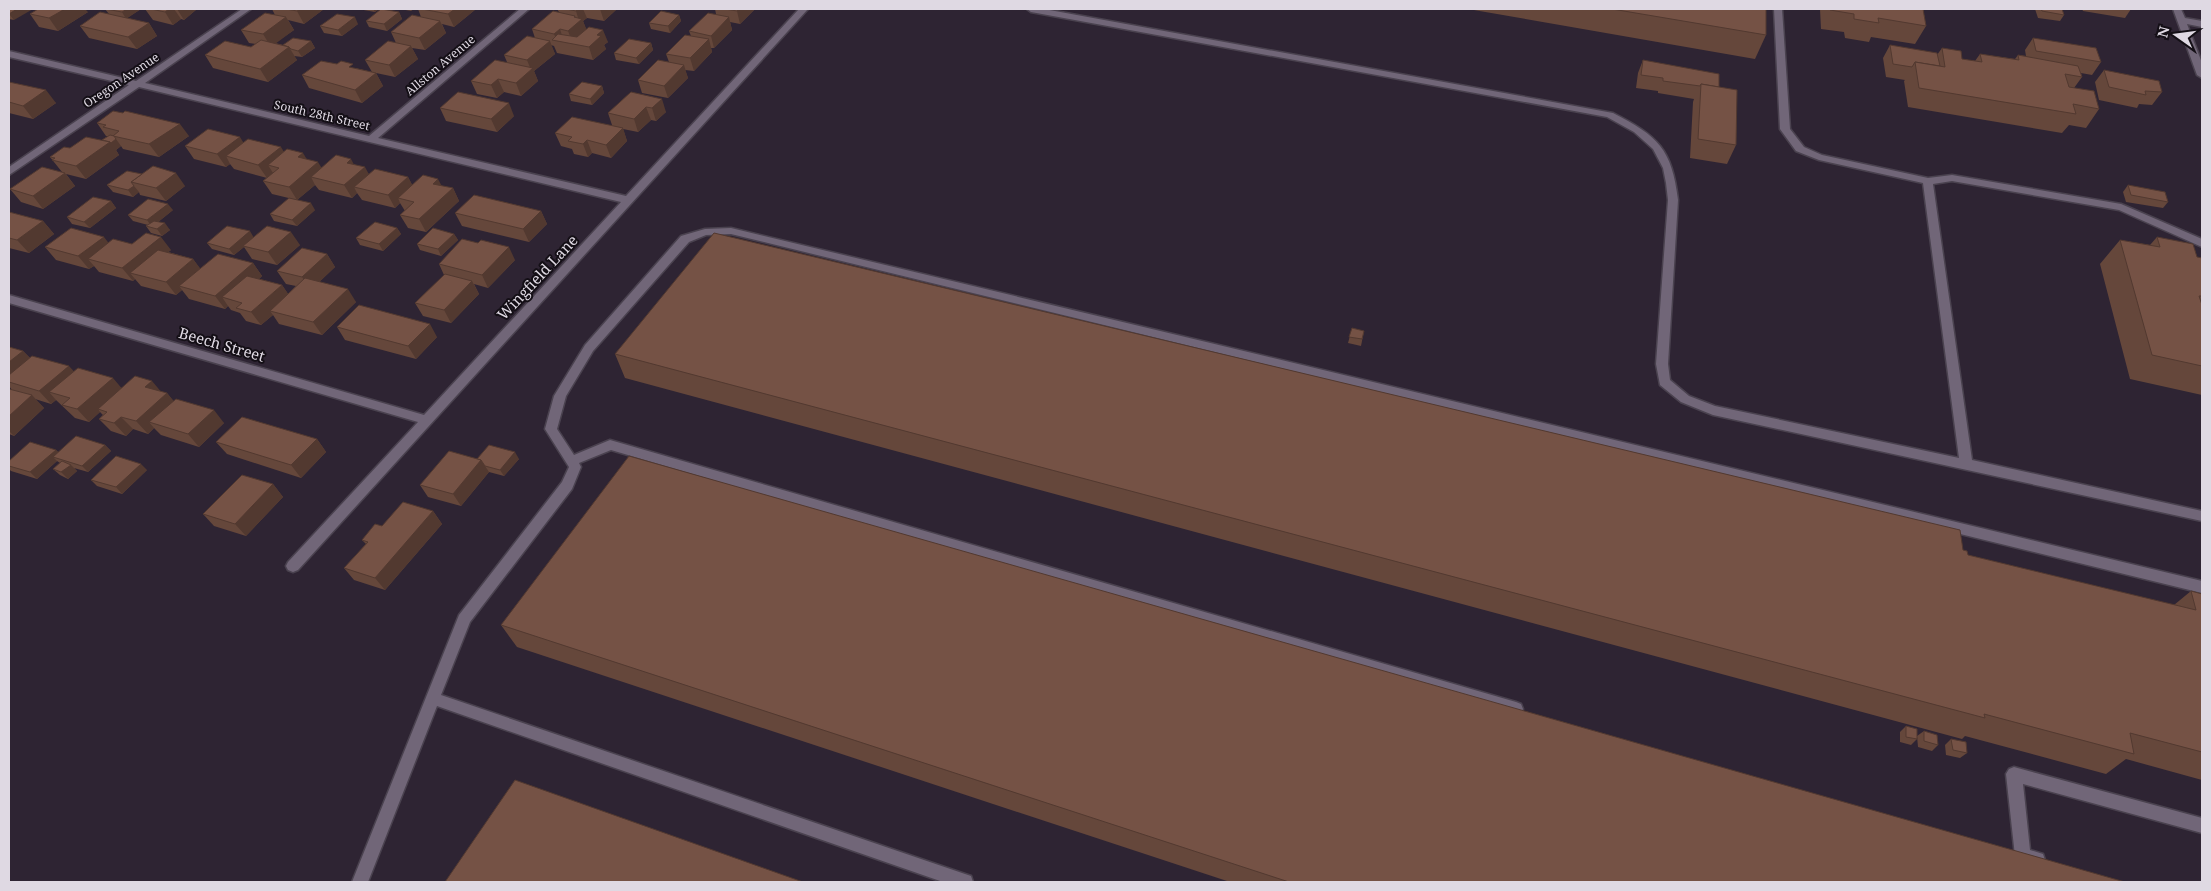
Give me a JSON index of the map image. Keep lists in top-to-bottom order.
{
  "streets": {
    "street": [
      "Allston Avenue",
      "Oregon Avenue",
      "South 28th Street",
      "Wingfield Lane",
      "Beech Street"
    ]
  },
  "crossings": [
    ["Allston Avenue", "South 28th Street"],
    ["Oregon Avenue", "South 28th Street"],
    ["South 28th Street", "Wingfield Lane"],
    ["Wingfield Lane", "Beech Street"]
  ],
  "north": "left"
}
